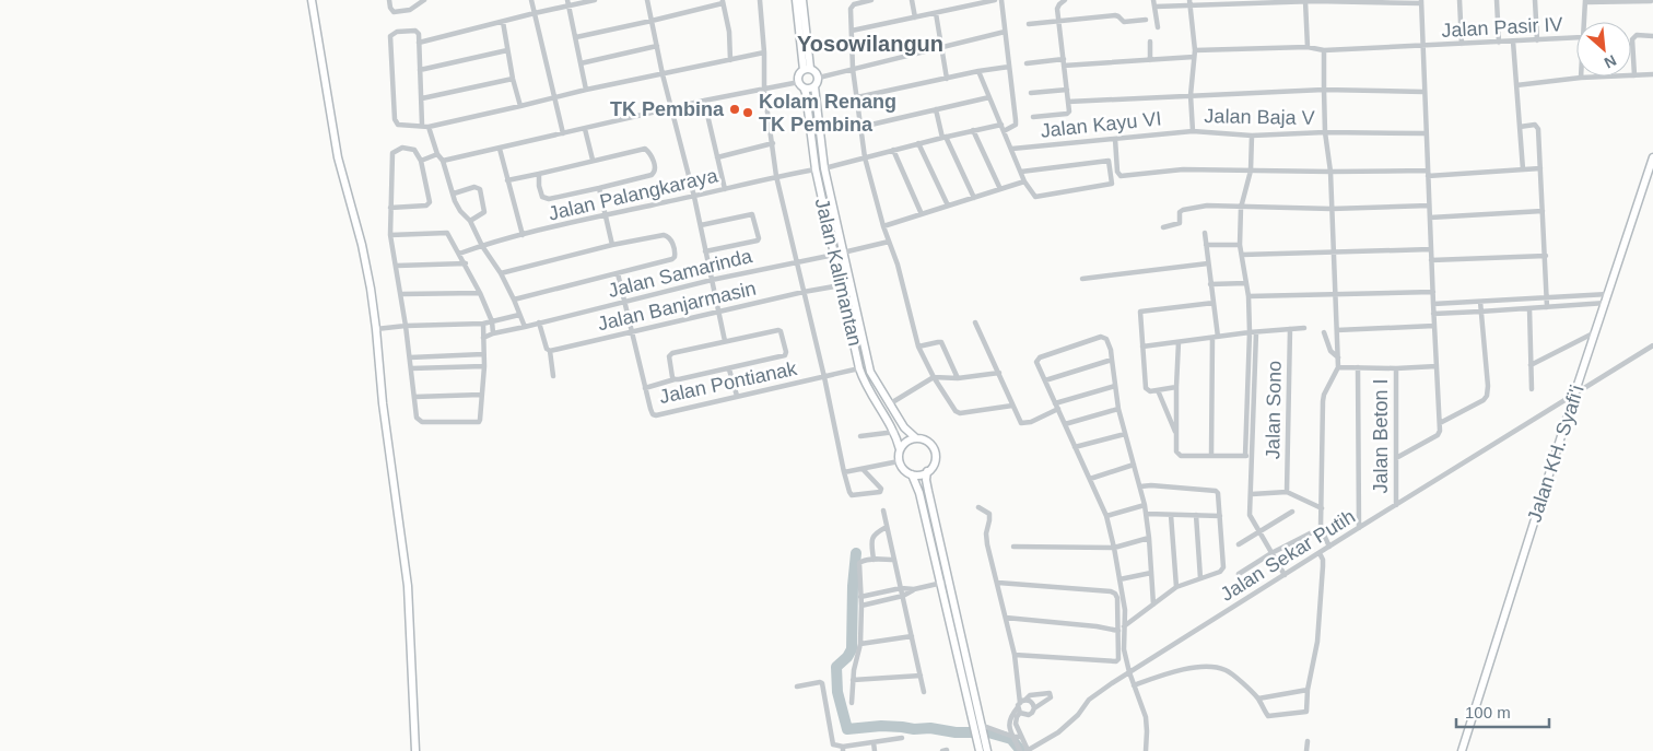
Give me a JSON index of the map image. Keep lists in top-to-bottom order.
{
  "streets": {
    "main road": ["Jalan Kalimantan", "Jalan KH. Syafi'i"],
    "street": [
      "Jalan Pasir IV",
      "Jalan Baja V",
      "Jalan Kayu VI",
      "Jalan Palangkaraya",
      "Jalan Samarinda",
      "Jalan Banjarmasin",
      "Jalan Pontianak",
      "Jalan Sono",
      "Jalan Beton I",
      "Jalan Sekar Putih"
    ]
  },
  "crossings": [
    ["Jalan Baja V", "Jalan Kayu VI"],
    ["Jalan Palangkaraya", "Jalan Kalimantan"],
    ["Jalan Kalimantan", "Jalan Samarinda"],
    ["Jalan Kalimantan", "Jalan Banjarmasin"],
    ["Jalan Kalimantan", "Jalan Pontianak"],
    ["Jalan Samarinda", "Jalan Pontianak"],
    ["Jalan Banjarmasin", "Jalan Pontianak"],
    ["Jalan Beton I", "Jalan Sekar Putih"],
    ["Jalan KH. Syafi'i", "Jalan Sekar Putih"]
  ],
  "districts": ["Yosowilangun"],
  "places": ["TK Pembina", "Kolam Renang TK Pembina"],
  "scale_bar": "100 m",
  "north": "bottom right"
}
